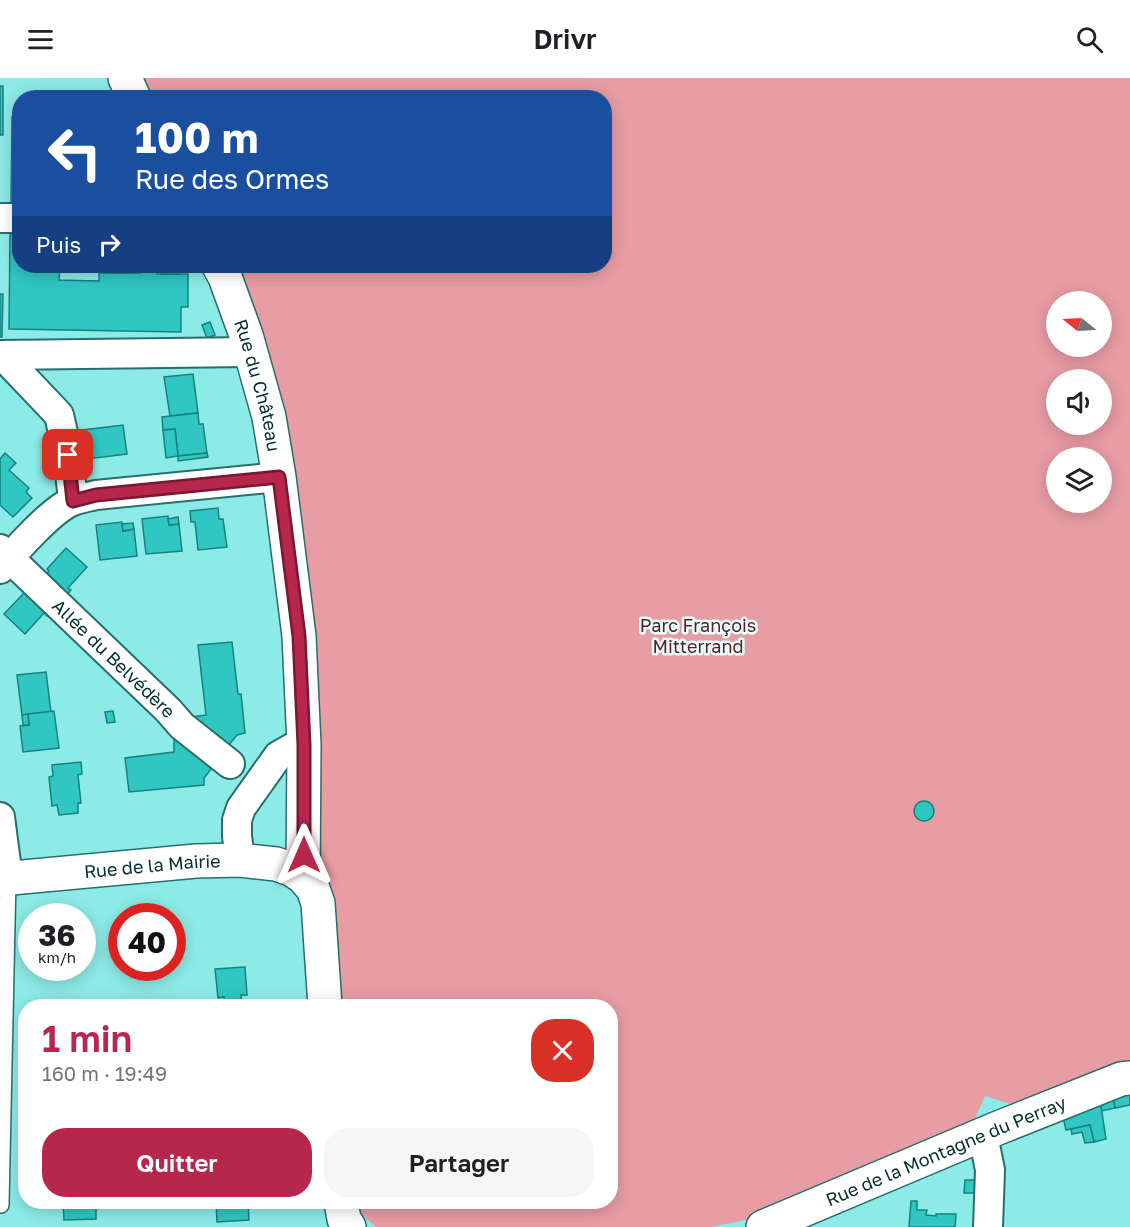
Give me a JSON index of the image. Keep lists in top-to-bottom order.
{
  "streets": {
    "street": [
      "Rue du Château",
      "Allée du Belvédère",
      "Rue de la Mairie",
      "Rue de la Montagne du Perray"
    ]
  },
  "crossings": [
    ["Rue du Château", "Rue de la Mairie"]
  ],
  "parks": ["Parc François Mitterrand"],
  "north": "left",
  "page": {
    "header": "Drivr",
    "turn": ["100 m", "Rue des Ormes"],
    "then": "Puis",
    "speed": "36 km/h",
    "limit": "40",
    "heading": ["1 min", "160 m · 19:49"],
    "buttons": ["Quitter", "Partager"]
  }
}
